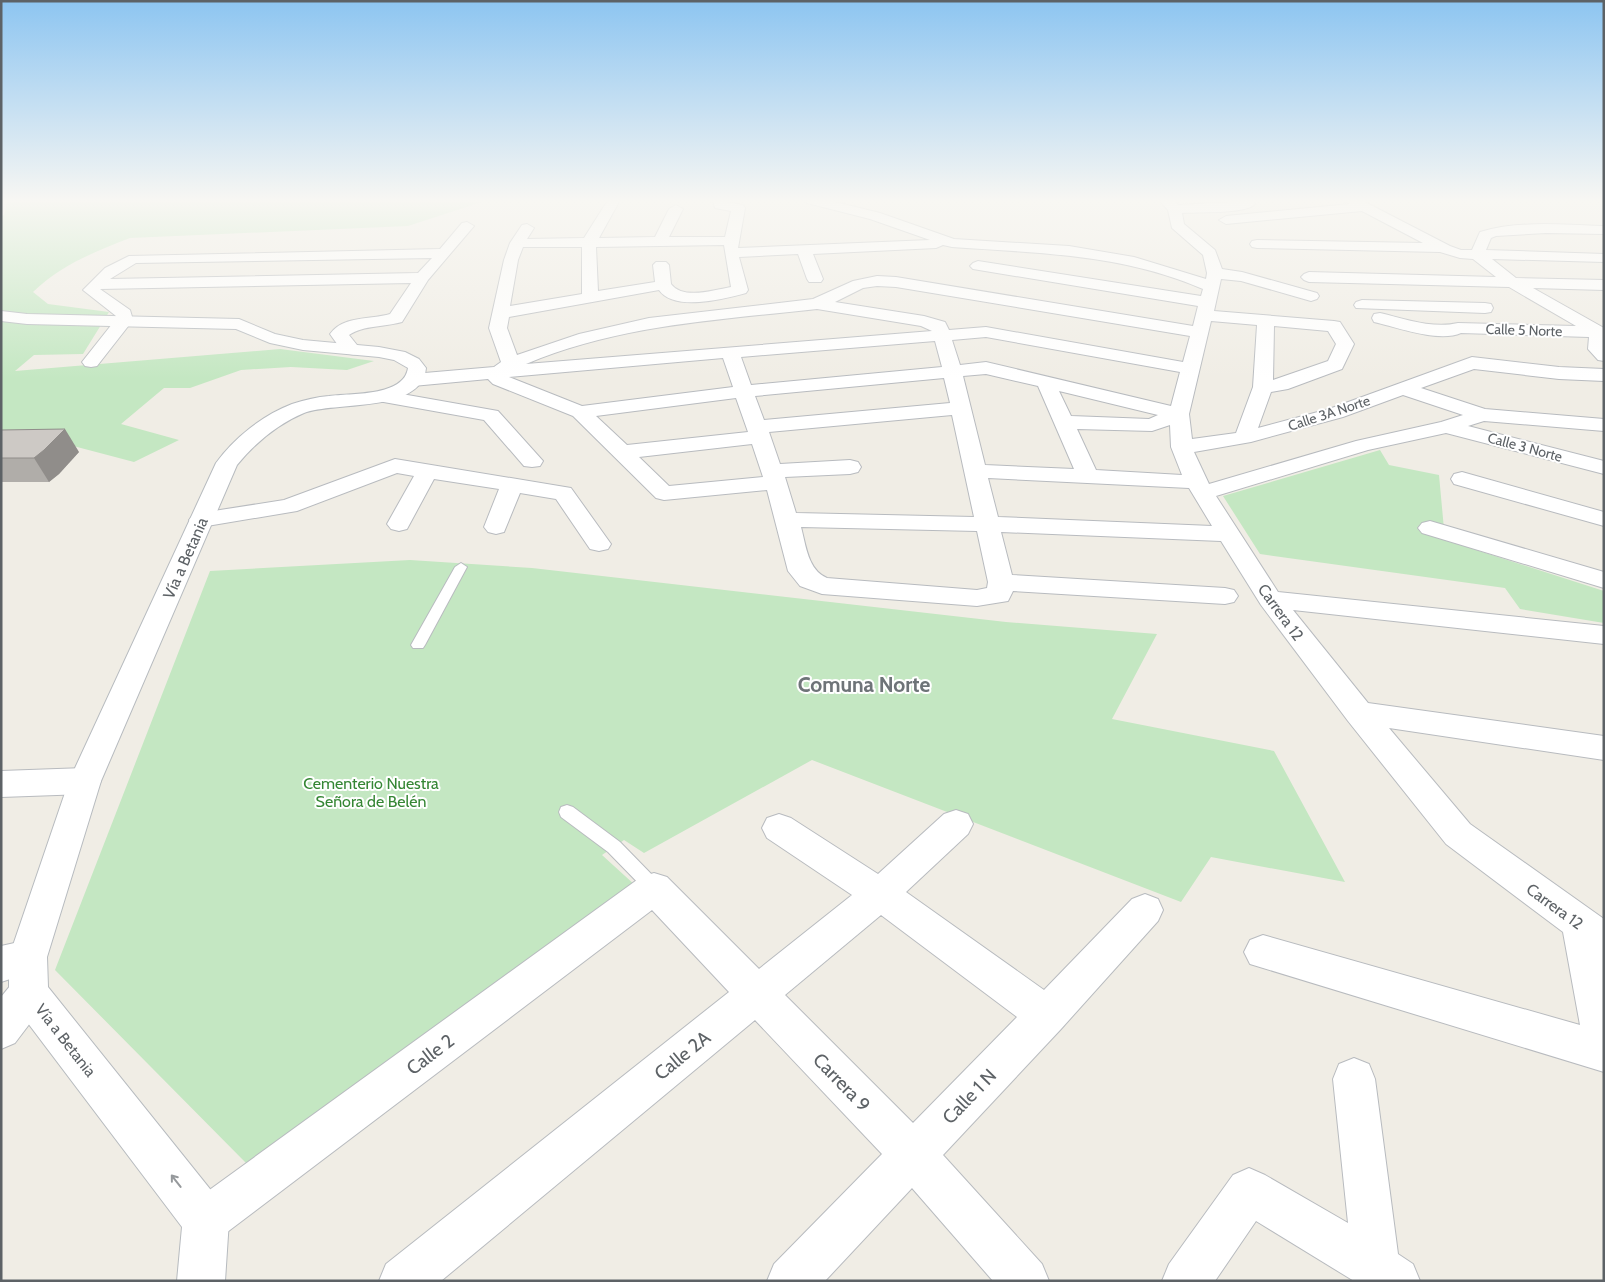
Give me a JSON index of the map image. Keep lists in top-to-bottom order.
{
  "streets": {
    "street": [
      "Calle 5 Norte",
      "Calle 3A Norte",
      "Calle 3 Norte",
      "Vía a Betania",
      "Carrera 12",
      "Calle 2",
      "Calle 2A",
      "Carrera 9",
      "Calle 1 N"
    ]
  },
  "crossings": [
    ["Calle 3A Norte", "Carrera 12"],
    ["Vía a Betania", "Calle 2"],
    ["Calle 2", "Carrera 9"],
    ["Calle 2A", "Carrera 9"],
    ["Carrera 9", "Calle 1 N"]
  ],
  "districts": ["Comuna Norte"],
  "parks": ["Cementerio Nuestra Señora de Belén"]
}
